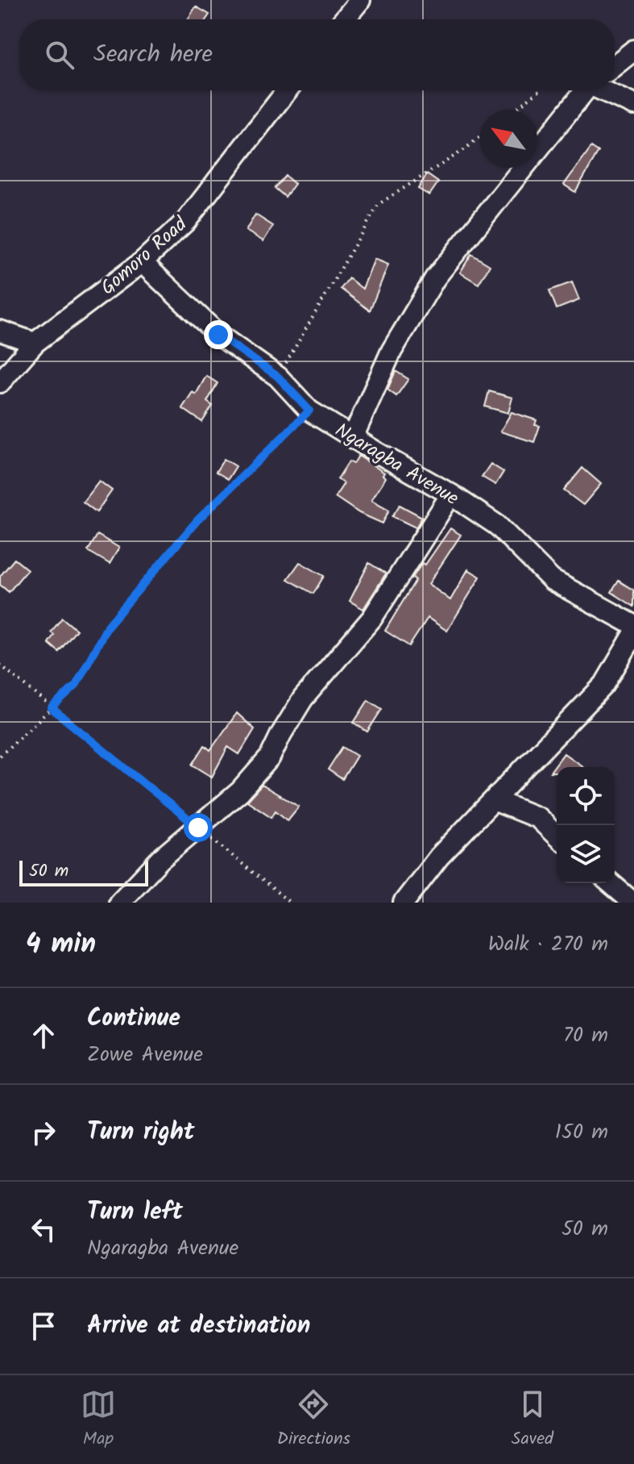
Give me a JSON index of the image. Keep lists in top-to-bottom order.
{
  "streets": {
    "street": ["Gomoro Road", "Ngaragba Avenue"]
  },
  "crossings": [
    ["Gomoro Road", "Ngaragba Avenue"]
  ],
  "scale_bar": "50 m",
  "north": "top left",
  "page": {
    "search": "Search here",
    "scale": "50 m",
    "heading": ["4 min", "Walk · 270 m"],
    "list": [
      ["Continue", "Zowe Avenue", "70 m"],
      ["Turn right", "150 m"],
      ["Turn left", "Ngaragba Avenue", "50 m"],
      "Arrive at destination"
    ],
    "nav": ["Map", "Directions", "Saved"]
  }
}
